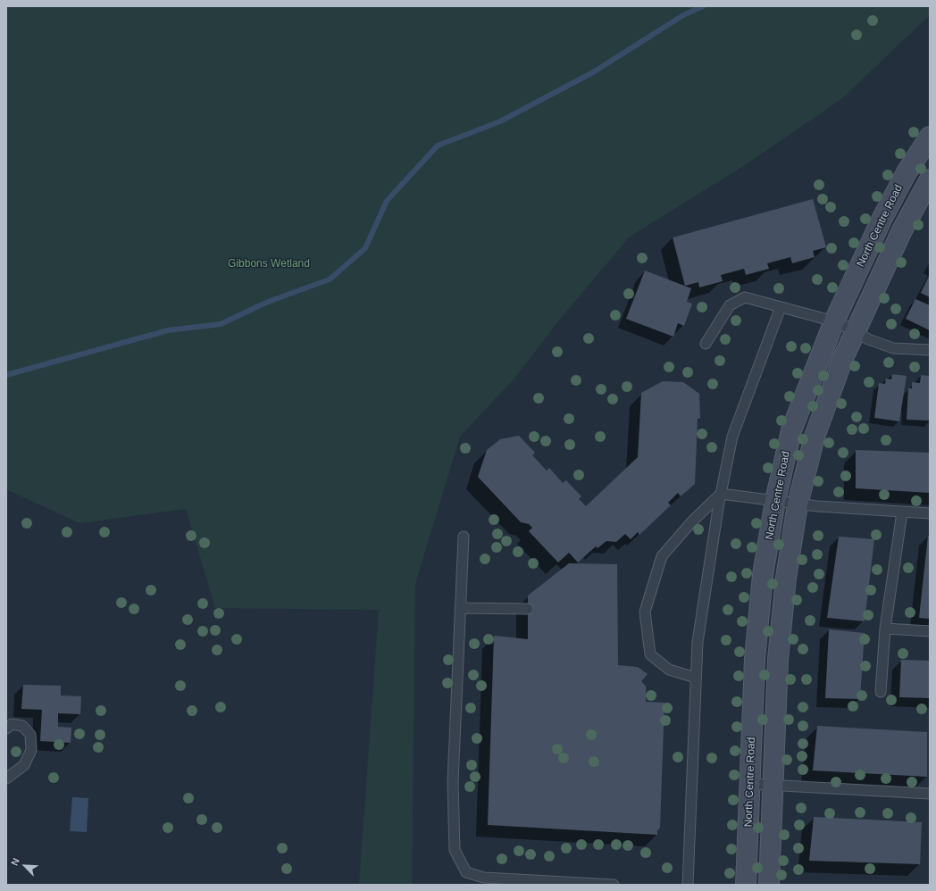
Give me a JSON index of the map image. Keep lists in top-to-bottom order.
{
  "streets": {
    "street": ["North Centre Road"]
  },
  "parks": ["Gibbons Wetland"],
  "north": "top left"
}
